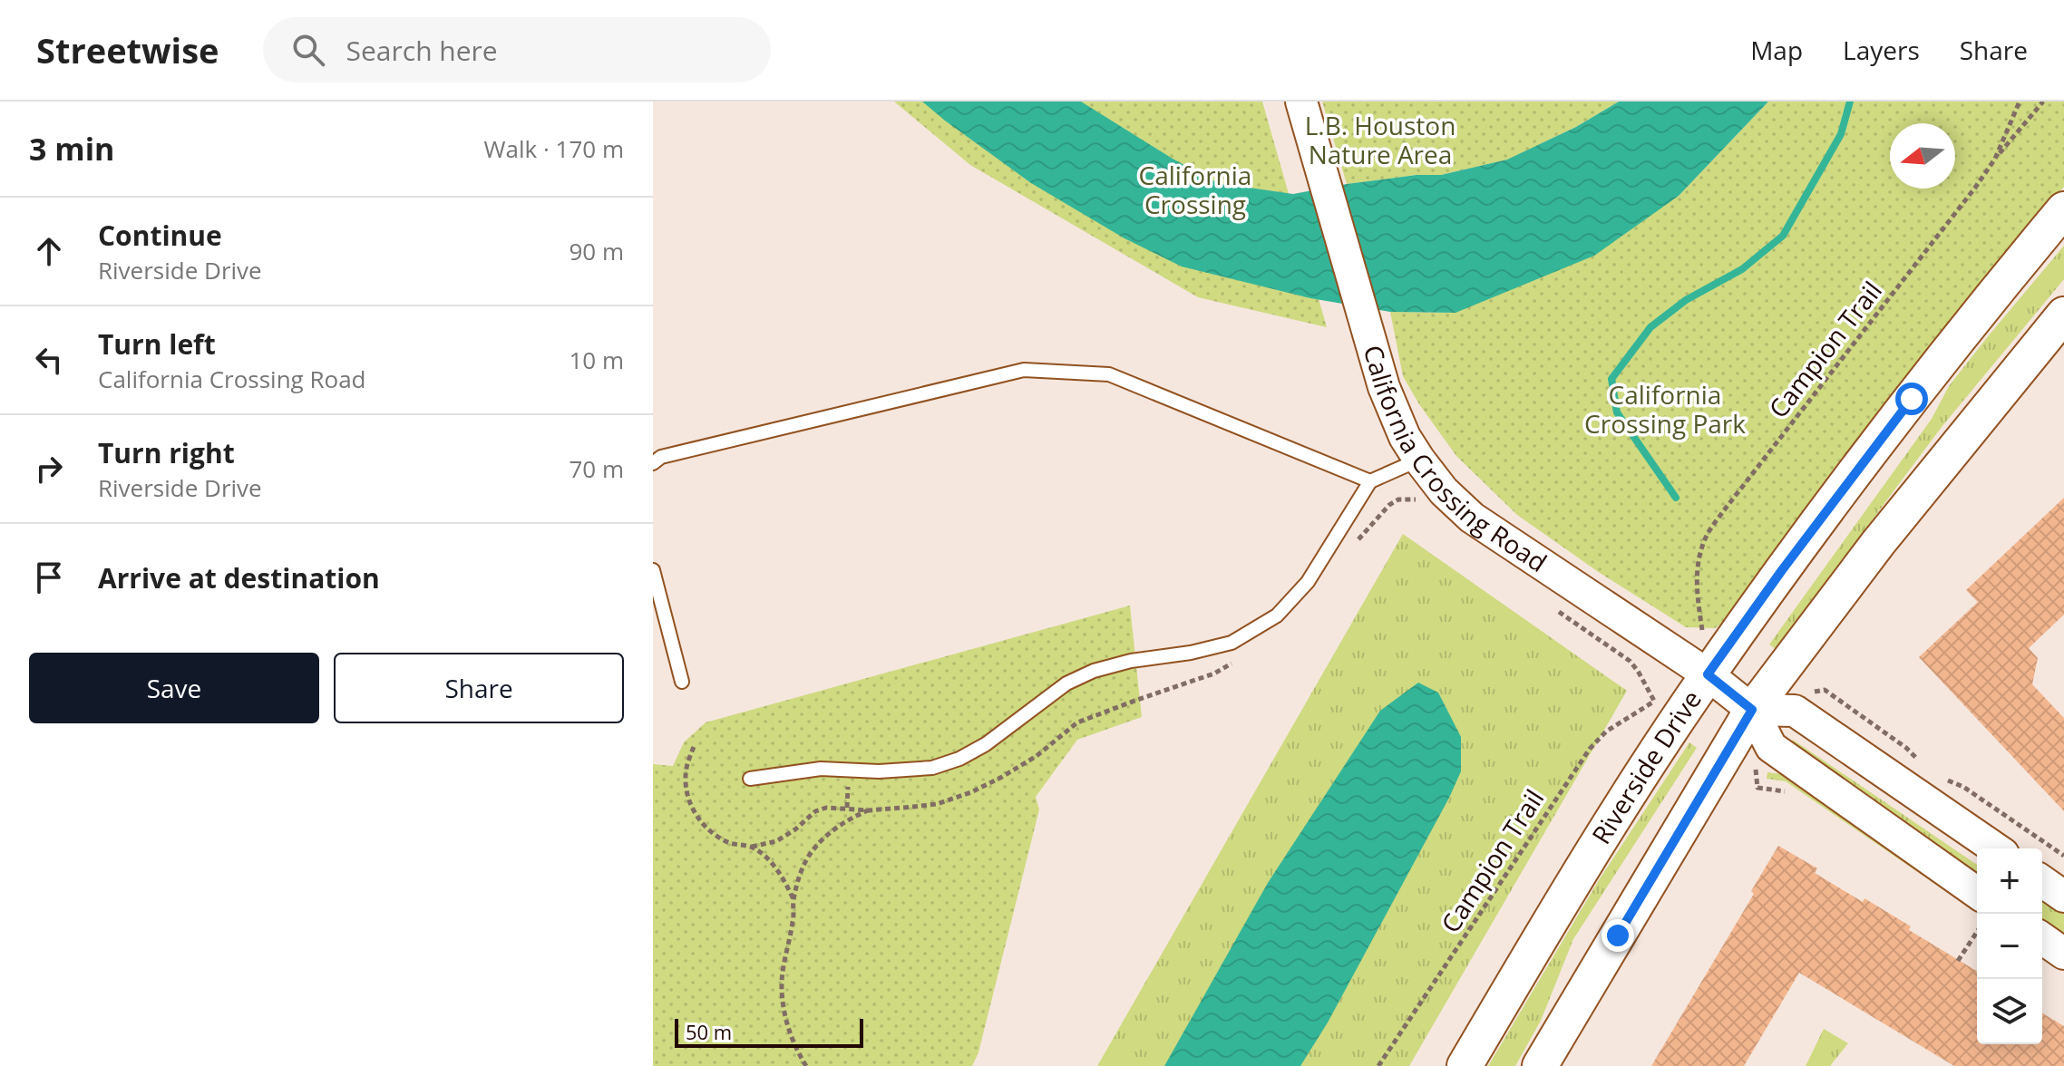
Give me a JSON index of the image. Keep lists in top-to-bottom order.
{
  "streets": {
    "main road": ["Riverside Drive"],
    "street": ["California Crossing Road"],
    "path": ["Campion Trail"]
  },
  "crossings": [
    ["California Crossing Road", "Riverside Drive"]
  ],
  "parks": ["L.B. Houston Nature Area", "California Crossing", "California Crossing Park"],
  "scale_bar": "50 m",
  "north": "left",
  "page": {
    "header": "Streetwise",
    "search": "Search here",
    "nav": ["Map", "Layers", "Share"],
    "heading": ["3 min", "Walk · 170 m"],
    "list": [
      ["Continue", "Riverside Drive", "90 m"],
      ["Turn left", "California Crossing Road", "10 m"],
      ["Turn right", "Riverside Drive", "70 m"],
      "Arrive at destination"
    ],
    "buttons": ["Save", "Share"],
    "map_buttons": ["+", "−"],
    "scale": "50 m"
  }
}
